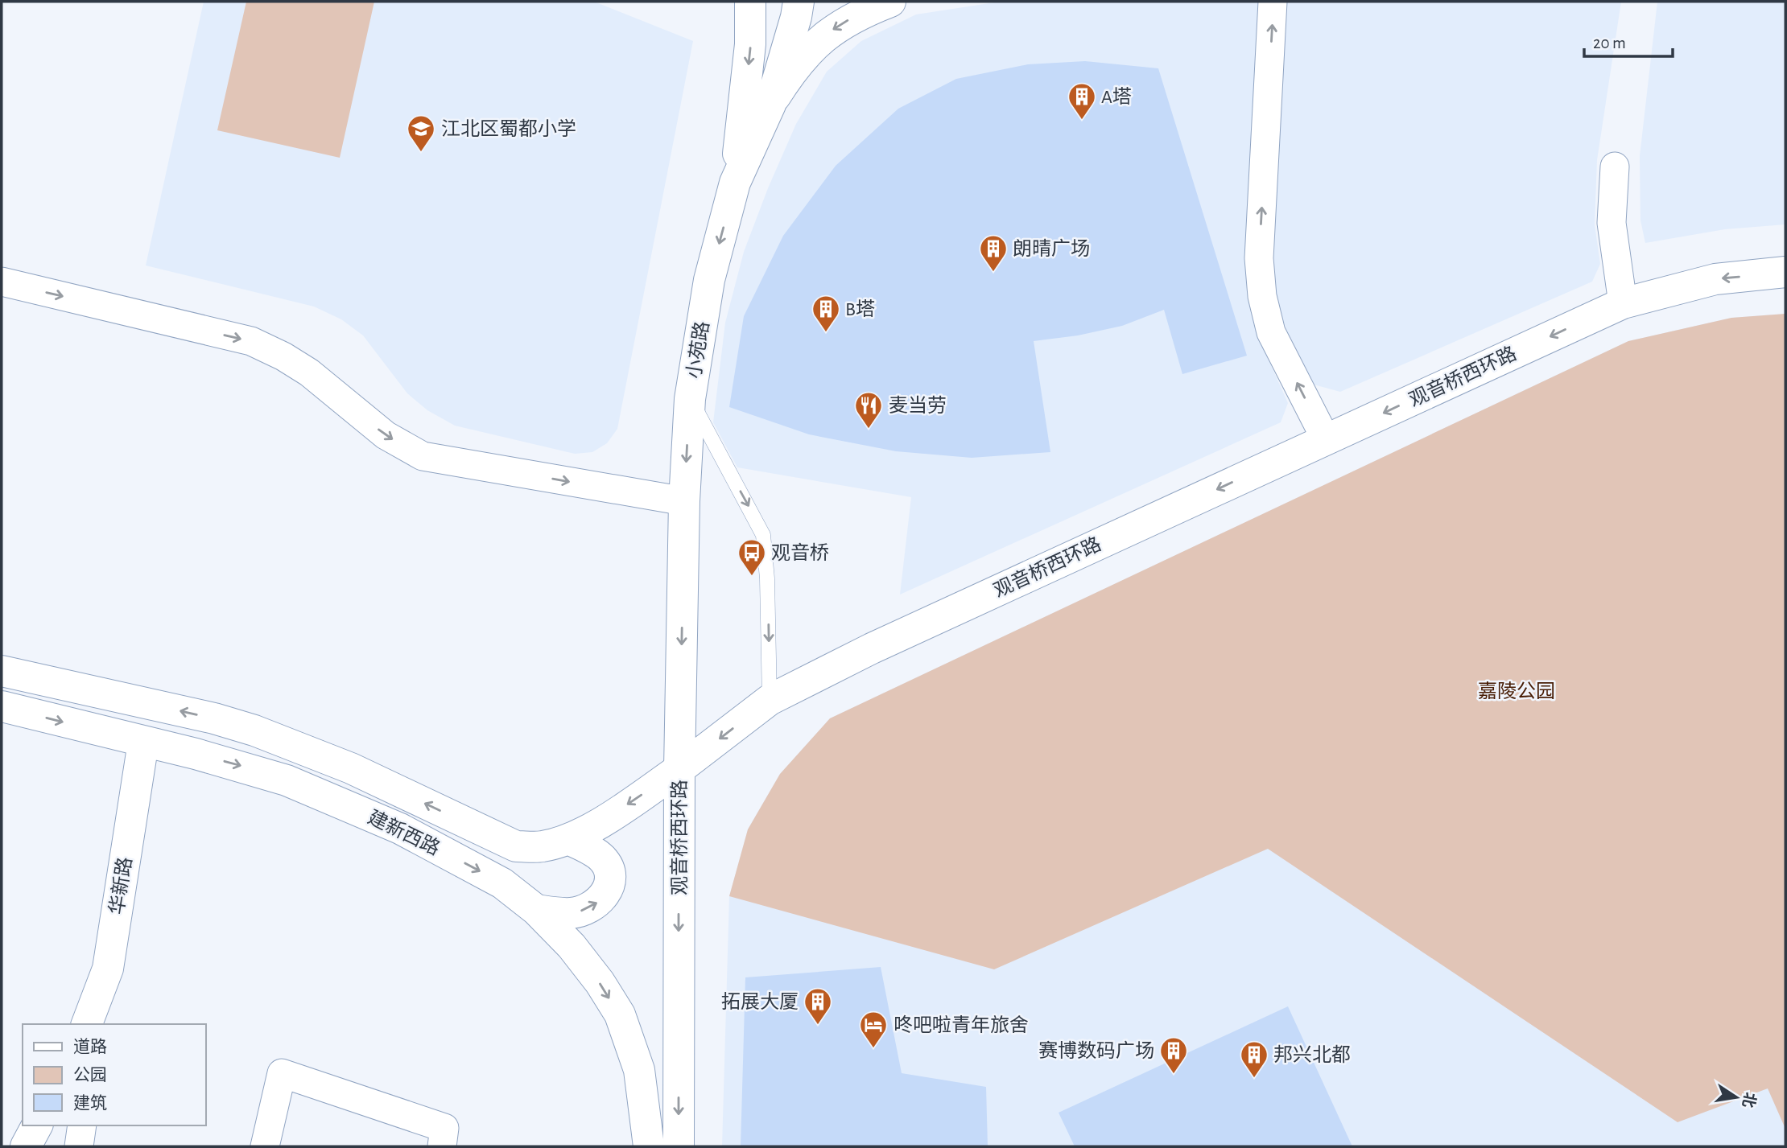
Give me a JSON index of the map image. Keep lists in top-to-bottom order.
{
  "streets": {
    "main road": [
      "小苑路",
      "观音桥西环路",
      "建新西路",
      "华新路"
    ]
  },
  "crossings": [
    ["小苑路", "观音桥西环路"],
    ["小苑路", "建新西路"],
    ["观音桥西环路", "建新西路"],
    ["建新西路", "华新路"]
  ],
  "one_way": ["小苑路", "观音桥西环路"],
  "parks": ["嘉陵公园"],
  "places": {
    "building": [
      "A塔",
      "朗晴广场",
      "B塔",
      "拓展大厦",
      "赛博数码广场",
      "邦兴北都"
    ],
    "school or university": ["江北区蜀都小学"],
    "restaurant": ["麦当劳"],
    "bus stop": ["观音桥"],
    "hotel": ["咚吧啦青年旅舍"]
  },
  "legend": ["道路", "公园", "建筑"],
  "scale_bar": "20 m",
  "north": "right"
}
